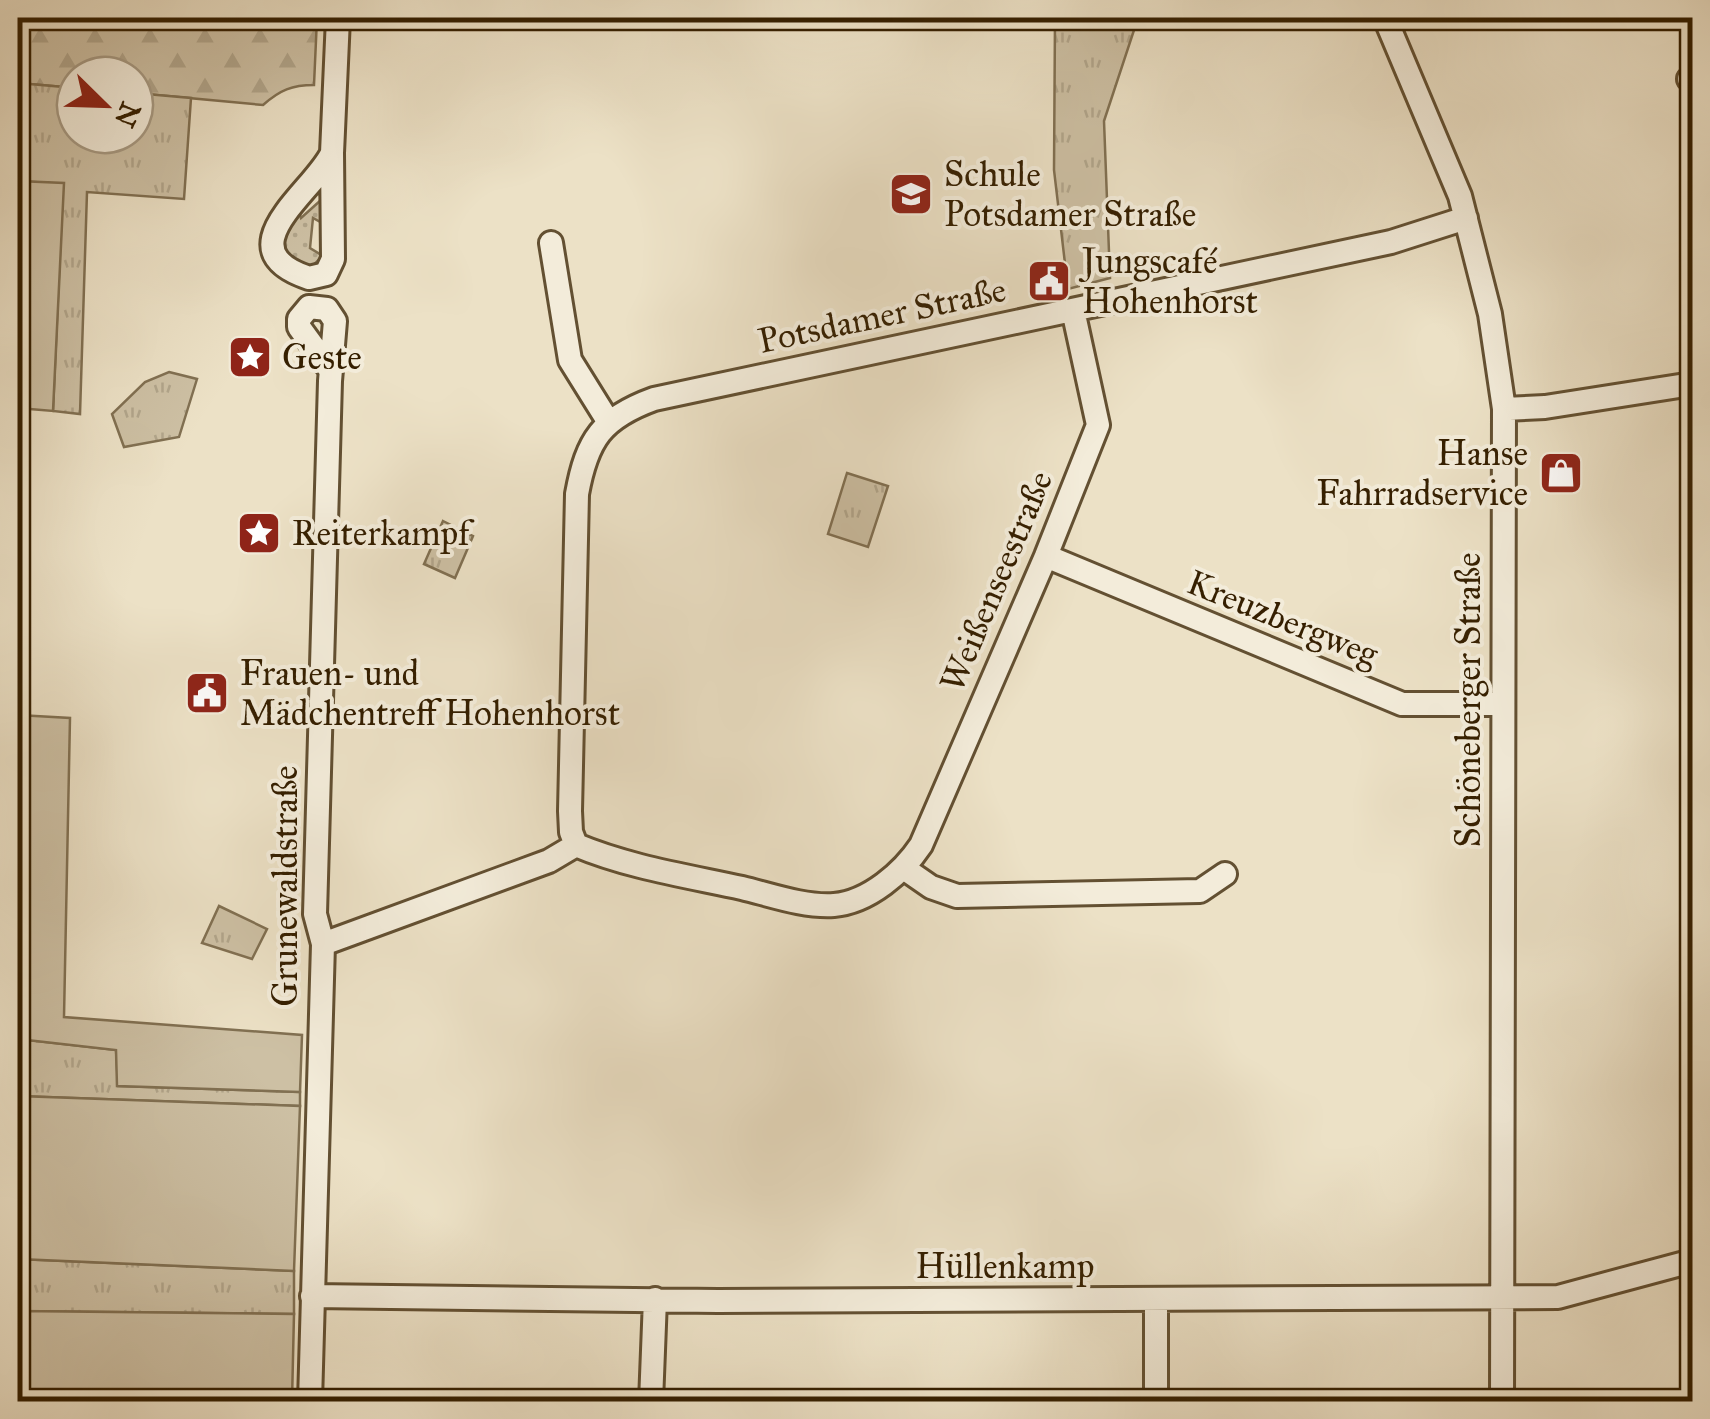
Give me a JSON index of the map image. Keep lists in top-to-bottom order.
{
  "streets": {
    "street": [
      "Potsdamer Straße",
      "Weißenseestraße",
      "Kreuzbergweg",
      "Schöneberger Straße",
      "Grunewaldstraße",
      "Hüllenkamp"
    ]
  },
  "crossings": [
    ["Potsdamer Straße", "Weißenseestraße"],
    ["Potsdamer Straße", "Schöneberger Straße"],
    ["Weißenseestraße", "Kreuzbergweg"],
    ["Kreuzbergweg", "Schöneberger Straße"],
    ["Schöneberger Straße", "Hüllenkamp"],
    ["Grunewaldstraße", "Hüllenkamp"]
  ],
  "places": {
    "school or university": ["Schule Potsdamer Straße"],
    "public building": ["Jungscafé Hohenhorst", "Frauen- und Mädchentreff Hohenhorst"],
    "place": ["Geste", "Reiterkampf"],
    "shop": ["Hanse Fahrradservice"]
  },
  "north": "bottom right"
}
